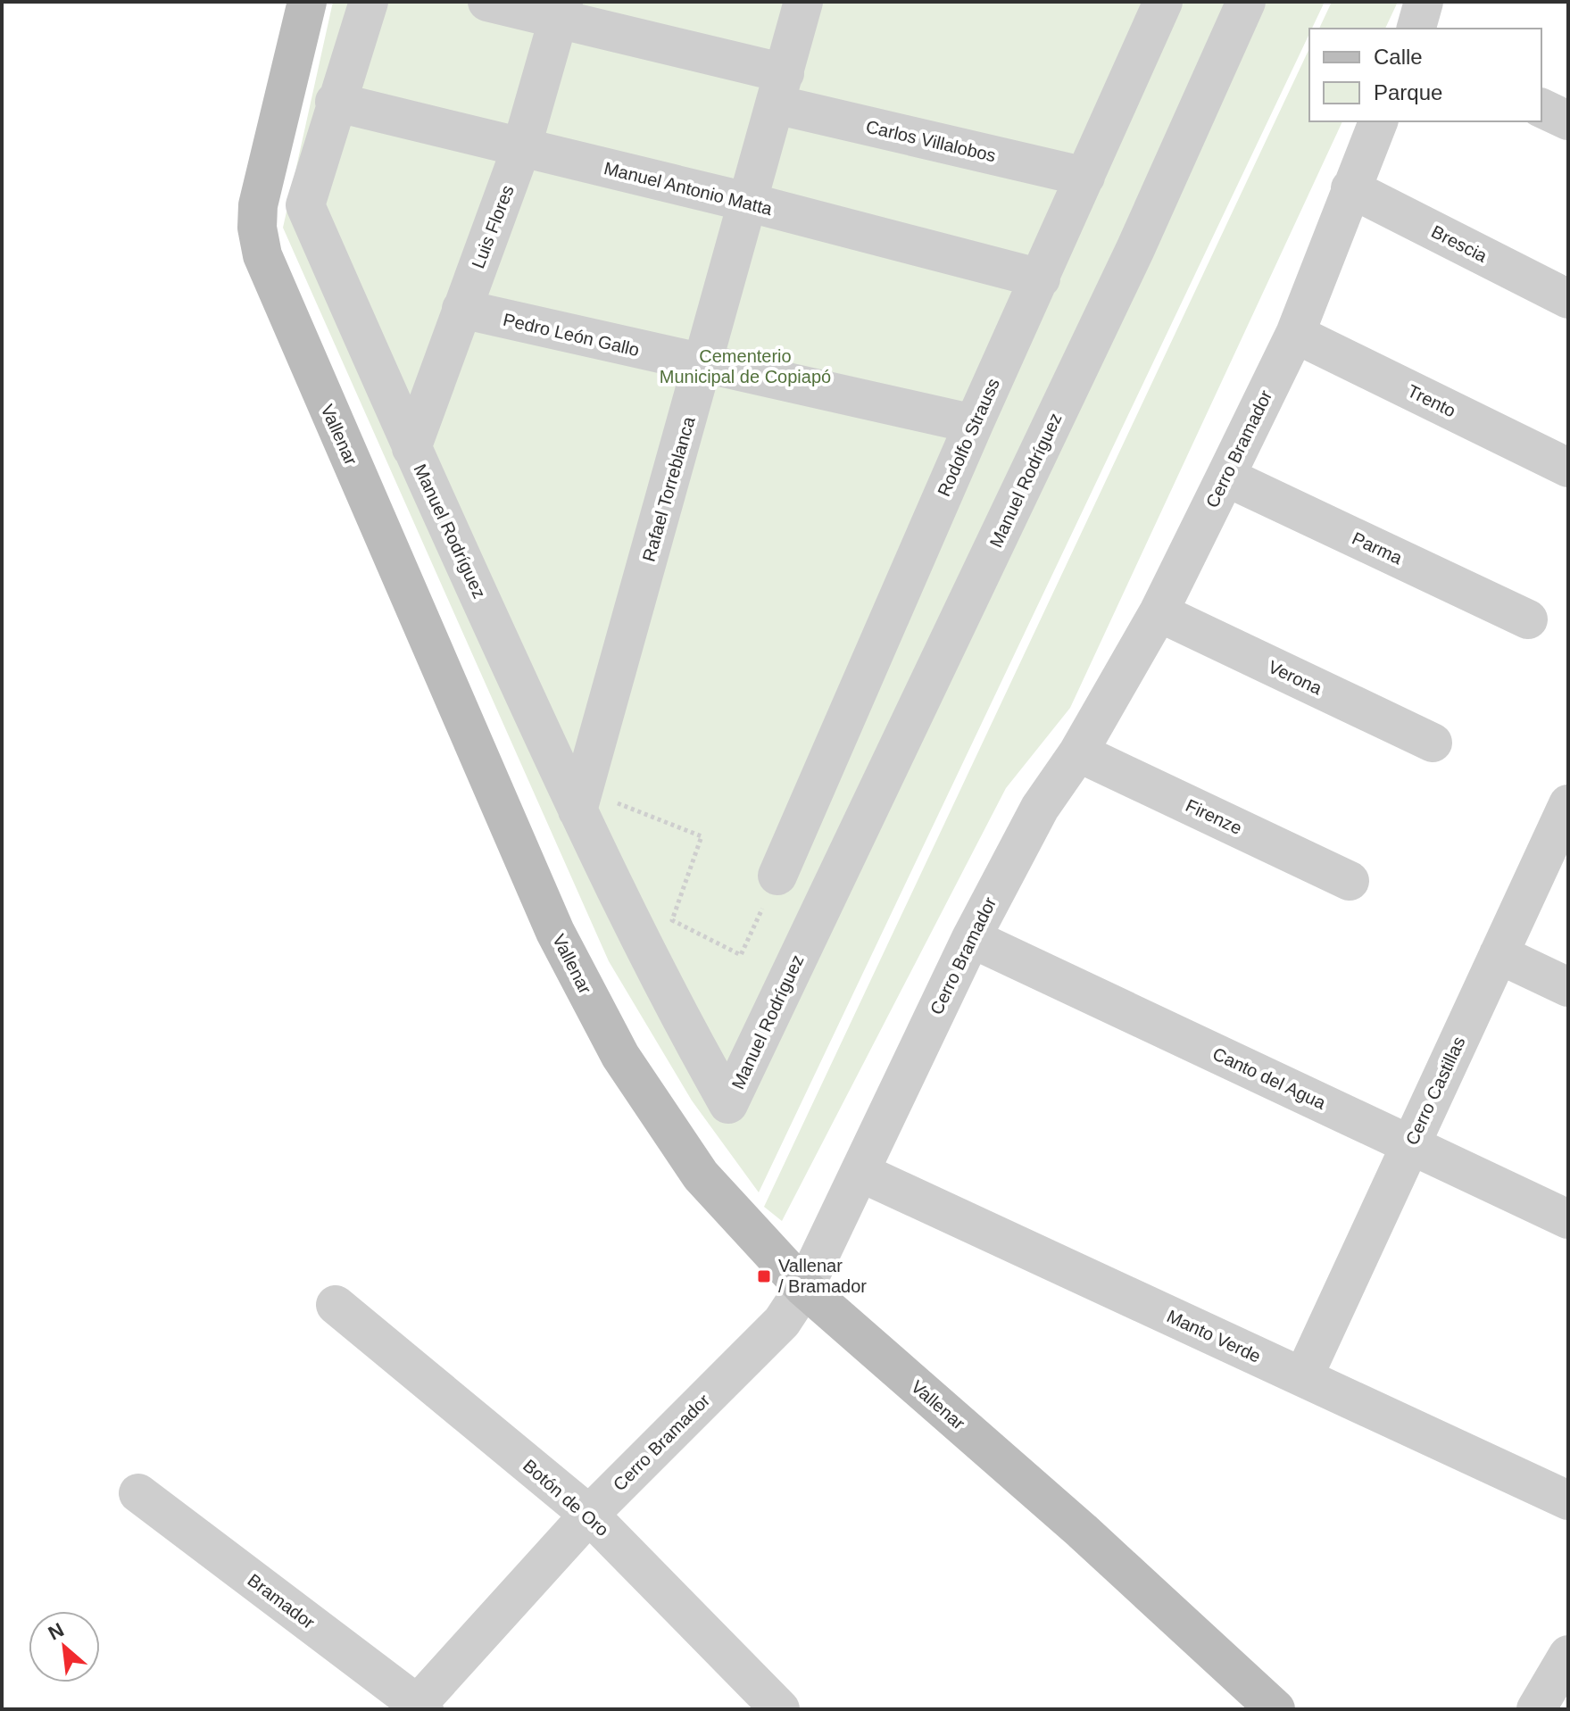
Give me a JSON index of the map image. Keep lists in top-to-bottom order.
{
  "streets": {
    "street": [
      "Carlos Villalobos",
      "Manuel Antonio Matta",
      "Luis Flores",
      "Brescia",
      "Pedro León Gallo",
      "Trento",
      "Vallenar",
      "Rodolfo Strauss",
      "Cerro Bramador",
      "Manuel Rodríguez",
      "Rafael Torreblanca",
      "Parma",
      "Verona",
      "Firenze",
      "Canto del Agua",
      "Cerro Castillas",
      "Manto Verde",
      "Botón de Oro",
      "Bramador"
    ]
  },
  "crossings": [
    ["Carlos Villalobos", "Luis Flores"],
    ["Carlos Villalobos", "Rodolfo Strauss"],
    ["Carlos Villalobos", "Rafael Torreblanca"],
    ["Manuel Antonio Matta", "Luis Flores"],
    ["Manuel Antonio Matta", "Rodolfo Strauss"],
    ["Manuel Antonio Matta", "Manuel Rodríguez"],
    ["Manuel Antonio Matta", "Rafael Torreblanca"],
    ["Luis Flores", "Pedro León Gallo"],
    ["Luis Flores", "Manuel Rodríguez"],
    ["Brescia", "Cerro Bramador"],
    ["Pedro León Gallo", "Rodolfo Strauss"],
    ["Pedro León Gallo", "Rafael Torreblanca"],
    ["Trento", "Cerro Bramador"],
    ["Vallenar", "Cerro Bramador"],
    ["Cerro Bramador", "Parma"],
    ["Cerro Bramador", "Verona"],
    ["Cerro Bramador", "Firenze"],
    ["Cerro Bramador", "Canto del Agua"],
    ["Cerro Bramador", "Manto Verde"],
    ["Cerro Bramador", "Botón de Oro"],
    ["Cerro Bramador", "Bramador"],
    ["Manuel Rodríguez", "Rafael Torreblanca"],
    ["Canto del Agua", "Cerro Castillas"],
    ["Cerro Castillas", "Manto Verde"]
  ],
  "parks": ["Cementerio Municipal de Copiapó"],
  "places": {
    "transit": ["Vallenar / Bramador"]
  },
  "legend": ["Calle", "Parque"],
  "north": "top left"
}
